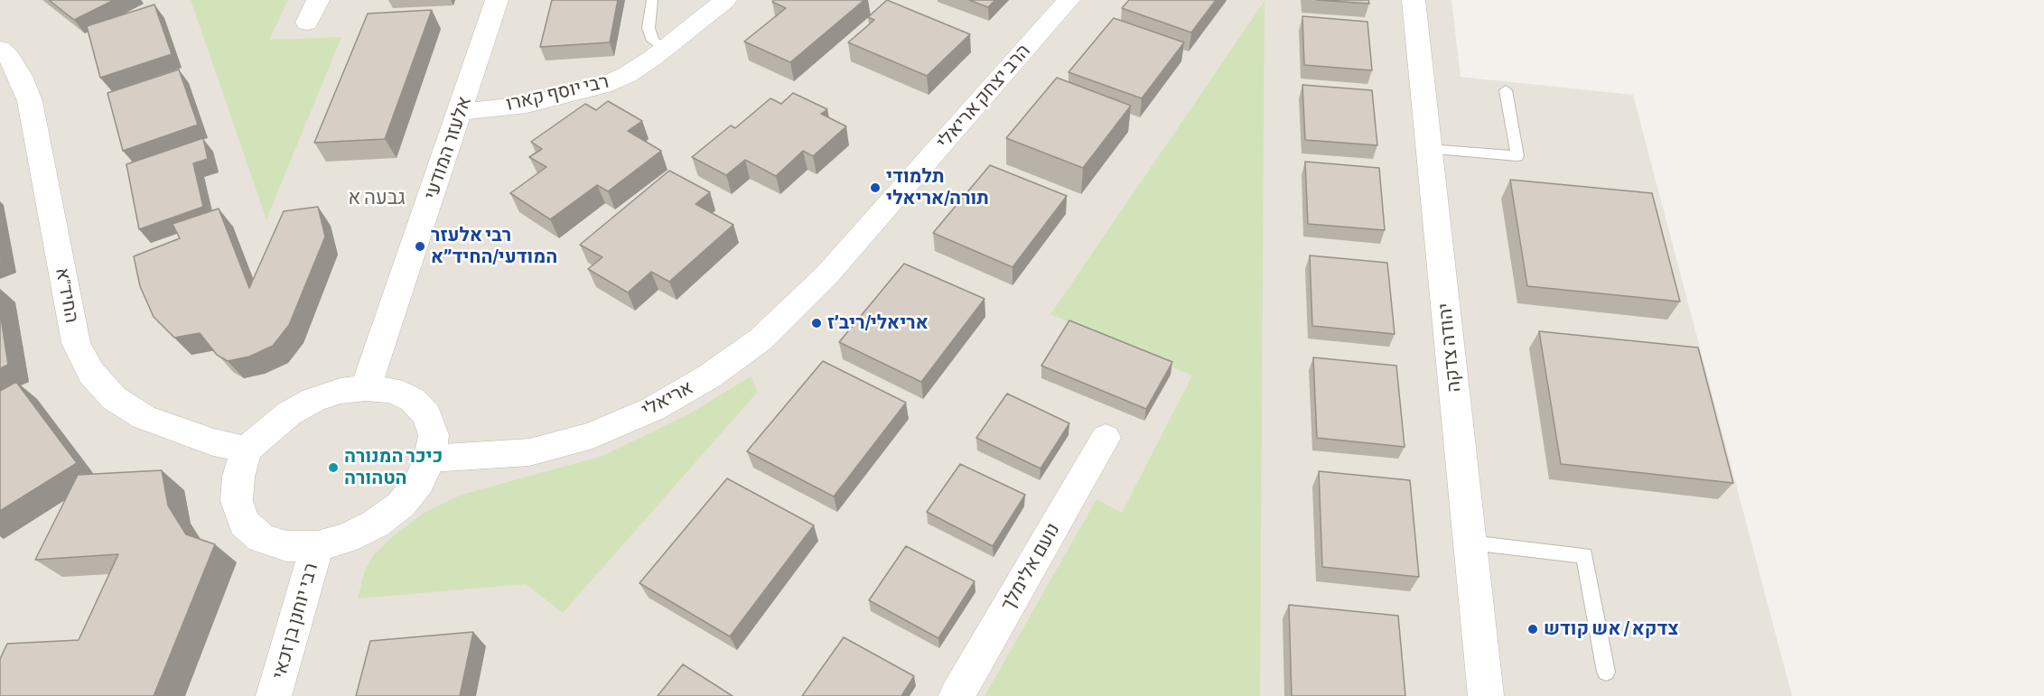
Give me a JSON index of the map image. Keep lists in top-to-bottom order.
{
  "streets": {
    "street": [
      "רבי יוסף קארו",
      "הרב יצחק אריאלי",
      "אלעזר המודעי",
      "החיד\"א",
      "יהודה צדקה",
      "אריאלי",
      "נועם אלימלך",
      "רבי יוחנן בן זכאי"
    ]
  },
  "crossings": [
    ["רבי יוסף קארו", "אלעזר המודעי"],
    ["הרב יצחק אריאלי", "אריאלי"],
    ["אלעזר המודעי", "החיד\"א"],
    ["אלעזר המודעי", "אריאלי"],
    ["אלעזר המודעי", "רבי יוחנן בן זכאי"],
    ["החיד\"א", "אריאלי"],
    ["החיד\"א", "רבי יוחנן בן זכאי"],
    ["אריאלי", "רבי יוחנן בן זכאי"]
  ],
  "districts": ["גבעה א"],
  "places": [
    "תלמודי תורה/אריאלי",
    "רבי אלעזר המודעי/החיד״א",
    "אריאלי/ריב׳ז",
    "כיכר המנורה הטהורה",
    "צדקא / אש קודש"
  ]
}
